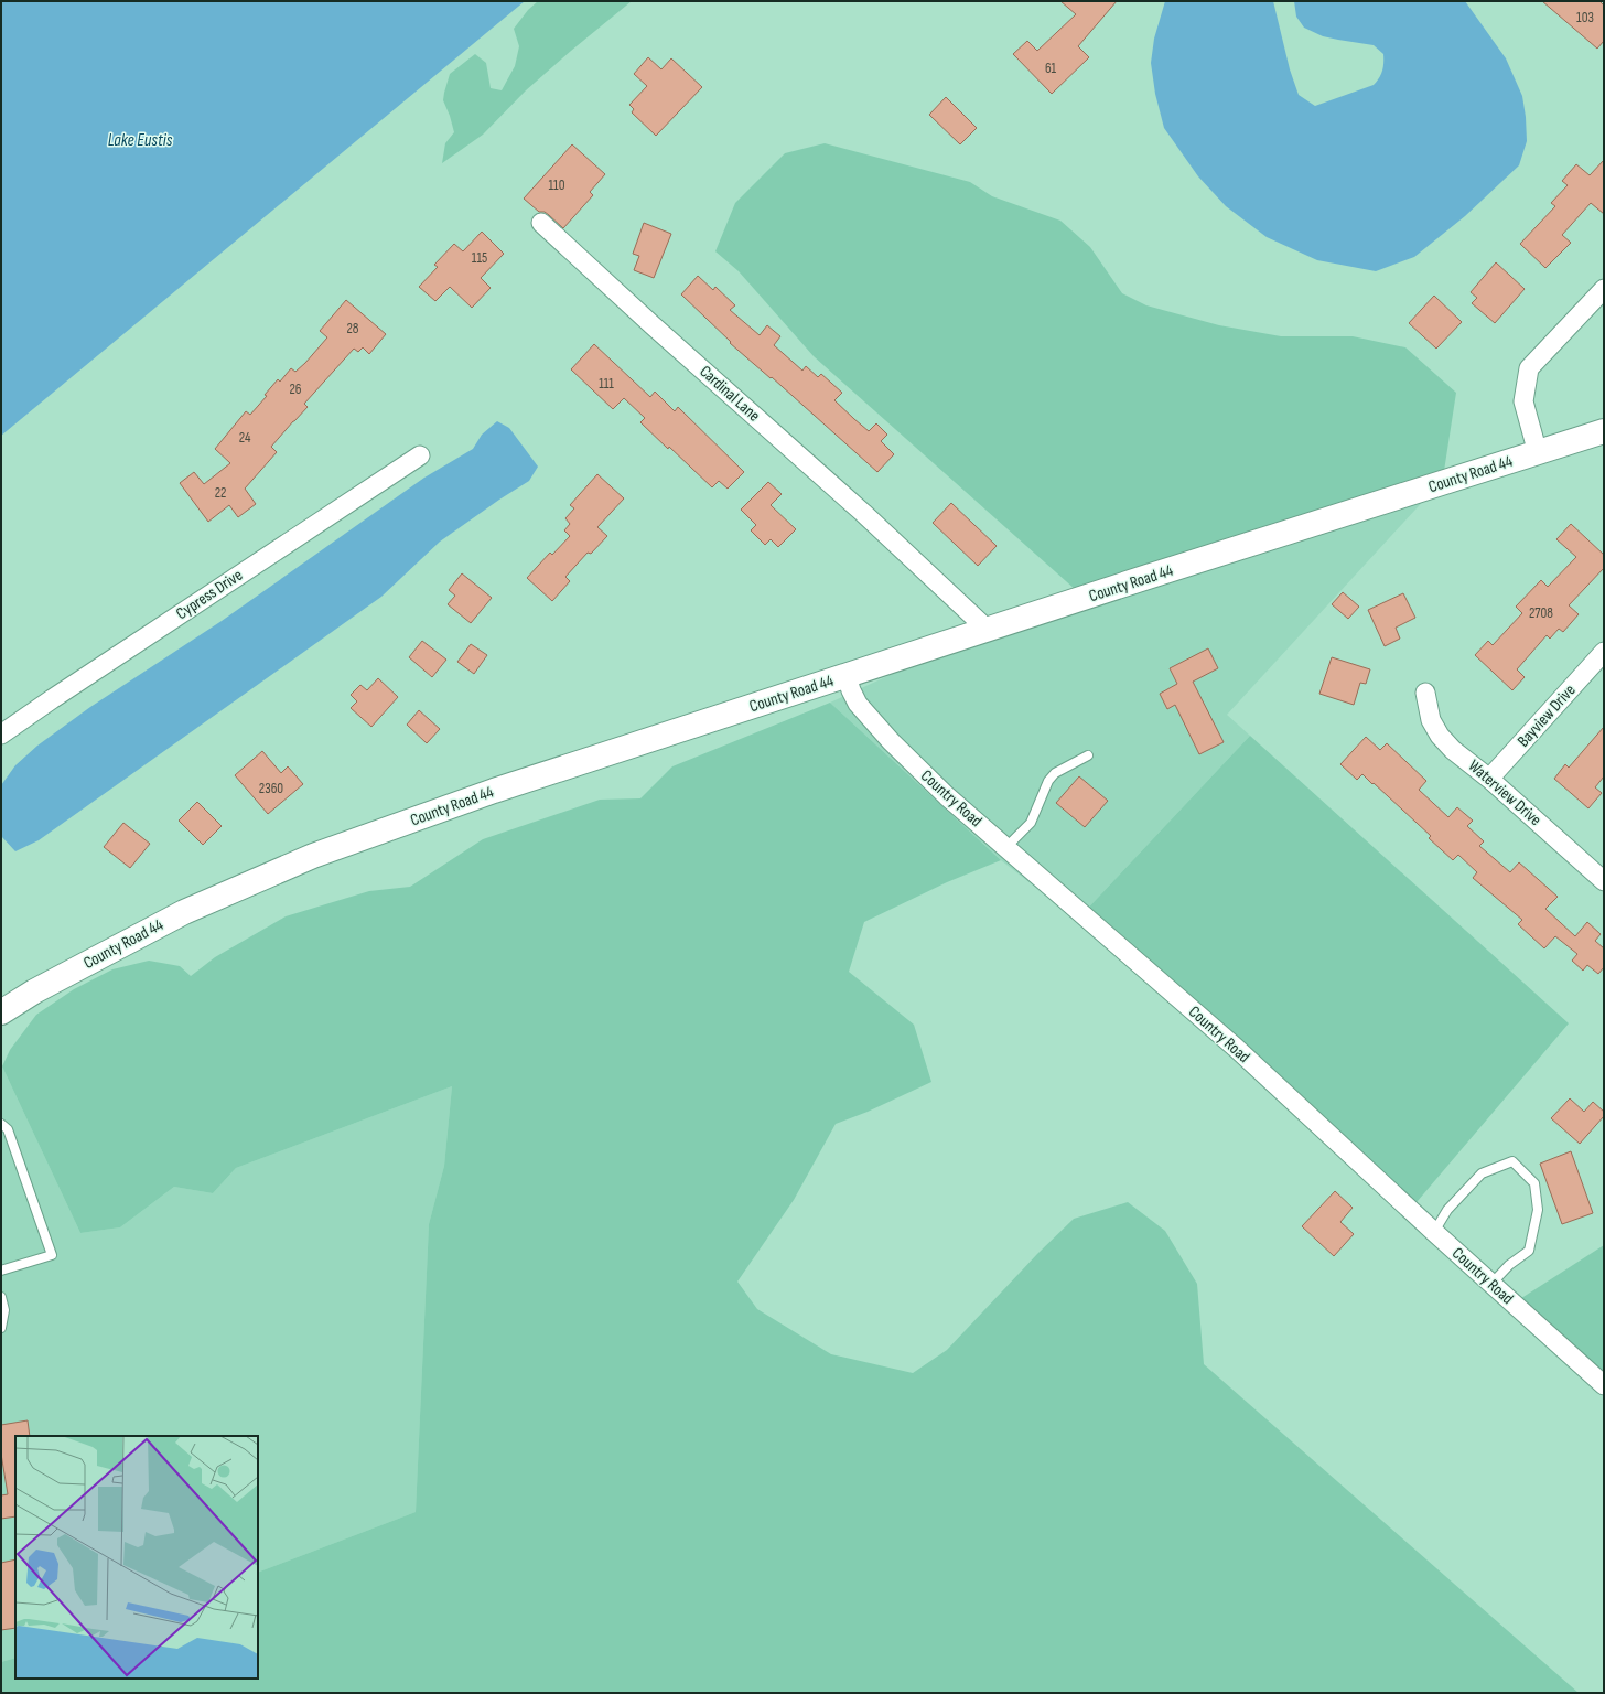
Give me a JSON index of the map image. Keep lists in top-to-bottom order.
{
  "streets": {
    "main road": ["County Road 44"],
    "street": [
      "Cardinal Lane",
      "Cypress Drive",
      "Bayview Drive",
      "Waterview Drive",
      "Country Road"
    ]
  },
  "crossings": [
    ["Cardinal Lane", "County Road 44"],
    ["County Road 44", "Country Road"],
    ["Bayview Drive", "Waterview Drive"]
  ],
  "water": ["Lake Eustis"],
  "house_numbers": [
    "103",
    "61",
    "110",
    "115",
    "28",
    "111",
    "26",
    "24",
    "22",
    "2708",
    "2360"
  ]
}
